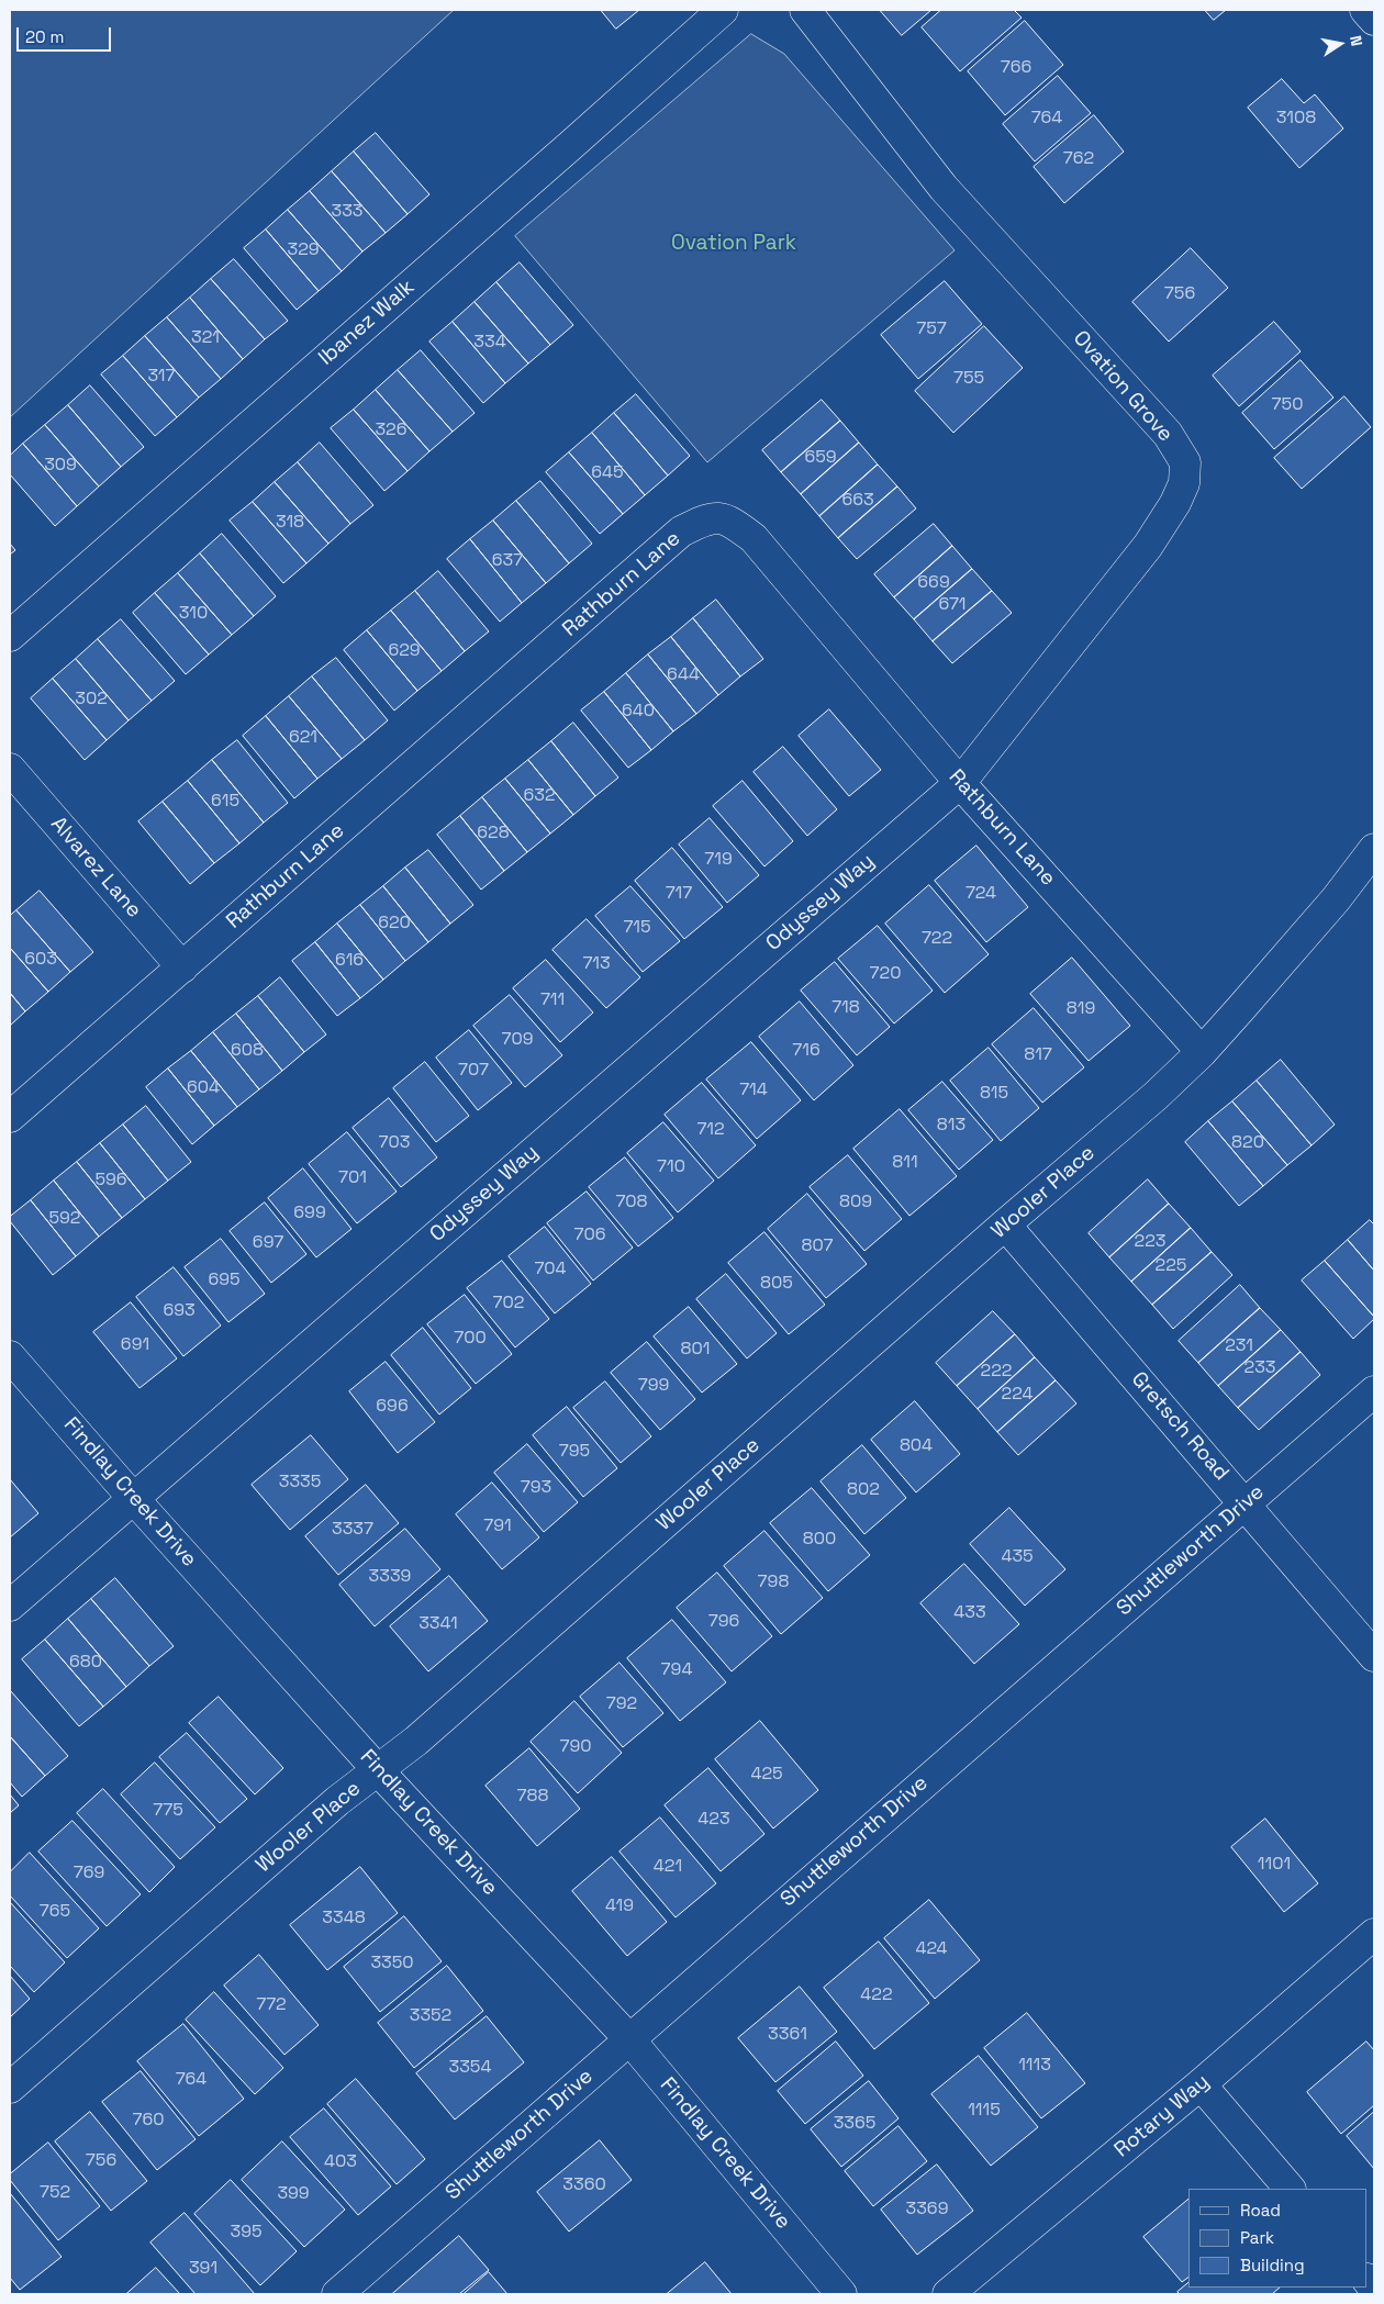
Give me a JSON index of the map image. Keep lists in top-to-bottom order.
{
  "streets": {
    "street": [
      "Ibanez Walk",
      "Ovation Grove",
      "Rathburn Lane",
      "Alvarez Lane",
      "Odyssey Way",
      "Wooler Place",
      "Gretsch Road",
      "Findlay Creek Drive",
      "Shuttleworth Drive",
      "Rotary Way"
    ]
  },
  "crossings": [
    ["Ovation Grove", "Rathburn Lane"],
    ["Ovation Grove", "Odyssey Way"],
    ["Rathburn Lane", "Alvarez Lane"],
    ["Rathburn Lane", "Odyssey Way"],
    ["Rathburn Lane", "Wooler Place"],
    ["Odyssey Way", "Findlay Creek Drive"],
    ["Wooler Place", "Gretsch Road"],
    ["Wooler Place", "Findlay Creek Drive"],
    ["Gretsch Road", "Shuttleworth Drive"],
    ["Findlay Creek Drive", "Shuttleworth Drive"]
  ],
  "parks": ["Ovation Park"],
  "house_numbers": [
    "766",
    "764",
    "3108",
    "762",
    "333",
    "329",
    "756",
    "757",
    "321",
    "334",
    "317",
    "755",
    "750",
    "326",
    "659",
    "309",
    "645",
    "663",
    "318",
    "637",
    "669",
    "671",
    "310",
    "629",
    "644",
    "302",
    "640",
    "621",
    "632",
    "615",
    "628",
    "719",
    "717",
    "724",
    "620",
    "715",
    "722",
    "603",
    "616",
    "713",
    "720",
    "711",
    "718",
    "819",
    "709",
    "608",
    "716",
    "817",
    "707",
    "604",
    "714",
    "815",
    "813",
    "712",
    "703",
    "820",
    "811",
    "710",
    "701",
    "596",
    "708",
    "809",
    "699",
    "592",
    "706",
    "223",
    "697",
    "807",
    "225",
    "704",
    "695",
    "805",
    "702",
    "693",
    "700",
    "691",
    "231",
    "801",
    "233",
    "222",
    "799",
    "224",
    "696",
    "804",
    "795",
    "3335",
    "793",
    "802",
    "791",
    "3337",
    "800",
    "435",
    "3339",
    "798",
    "433",
    "796",
    "3341",
    "680",
    "794",
    "792",
    "790",
    "425",
    "788",
    "775",
    "423",
    "1101",
    "421",
    "769",
    "419",
    "765",
    "3348",
    "424",
    "3350",
    "422",
    "772",
    "3352",
    "3361",
    "1113",
    "3354",
    "764",
    "1115",
    "760",
    "3365",
    "756",
    "403",
    "3360",
    "752",
    "399",
    "3369",
    "395",
    "391"
  ],
  "legend": ["Road", "Park", "Building"],
  "scale_bar": "20 m",
  "north": "right"
}
